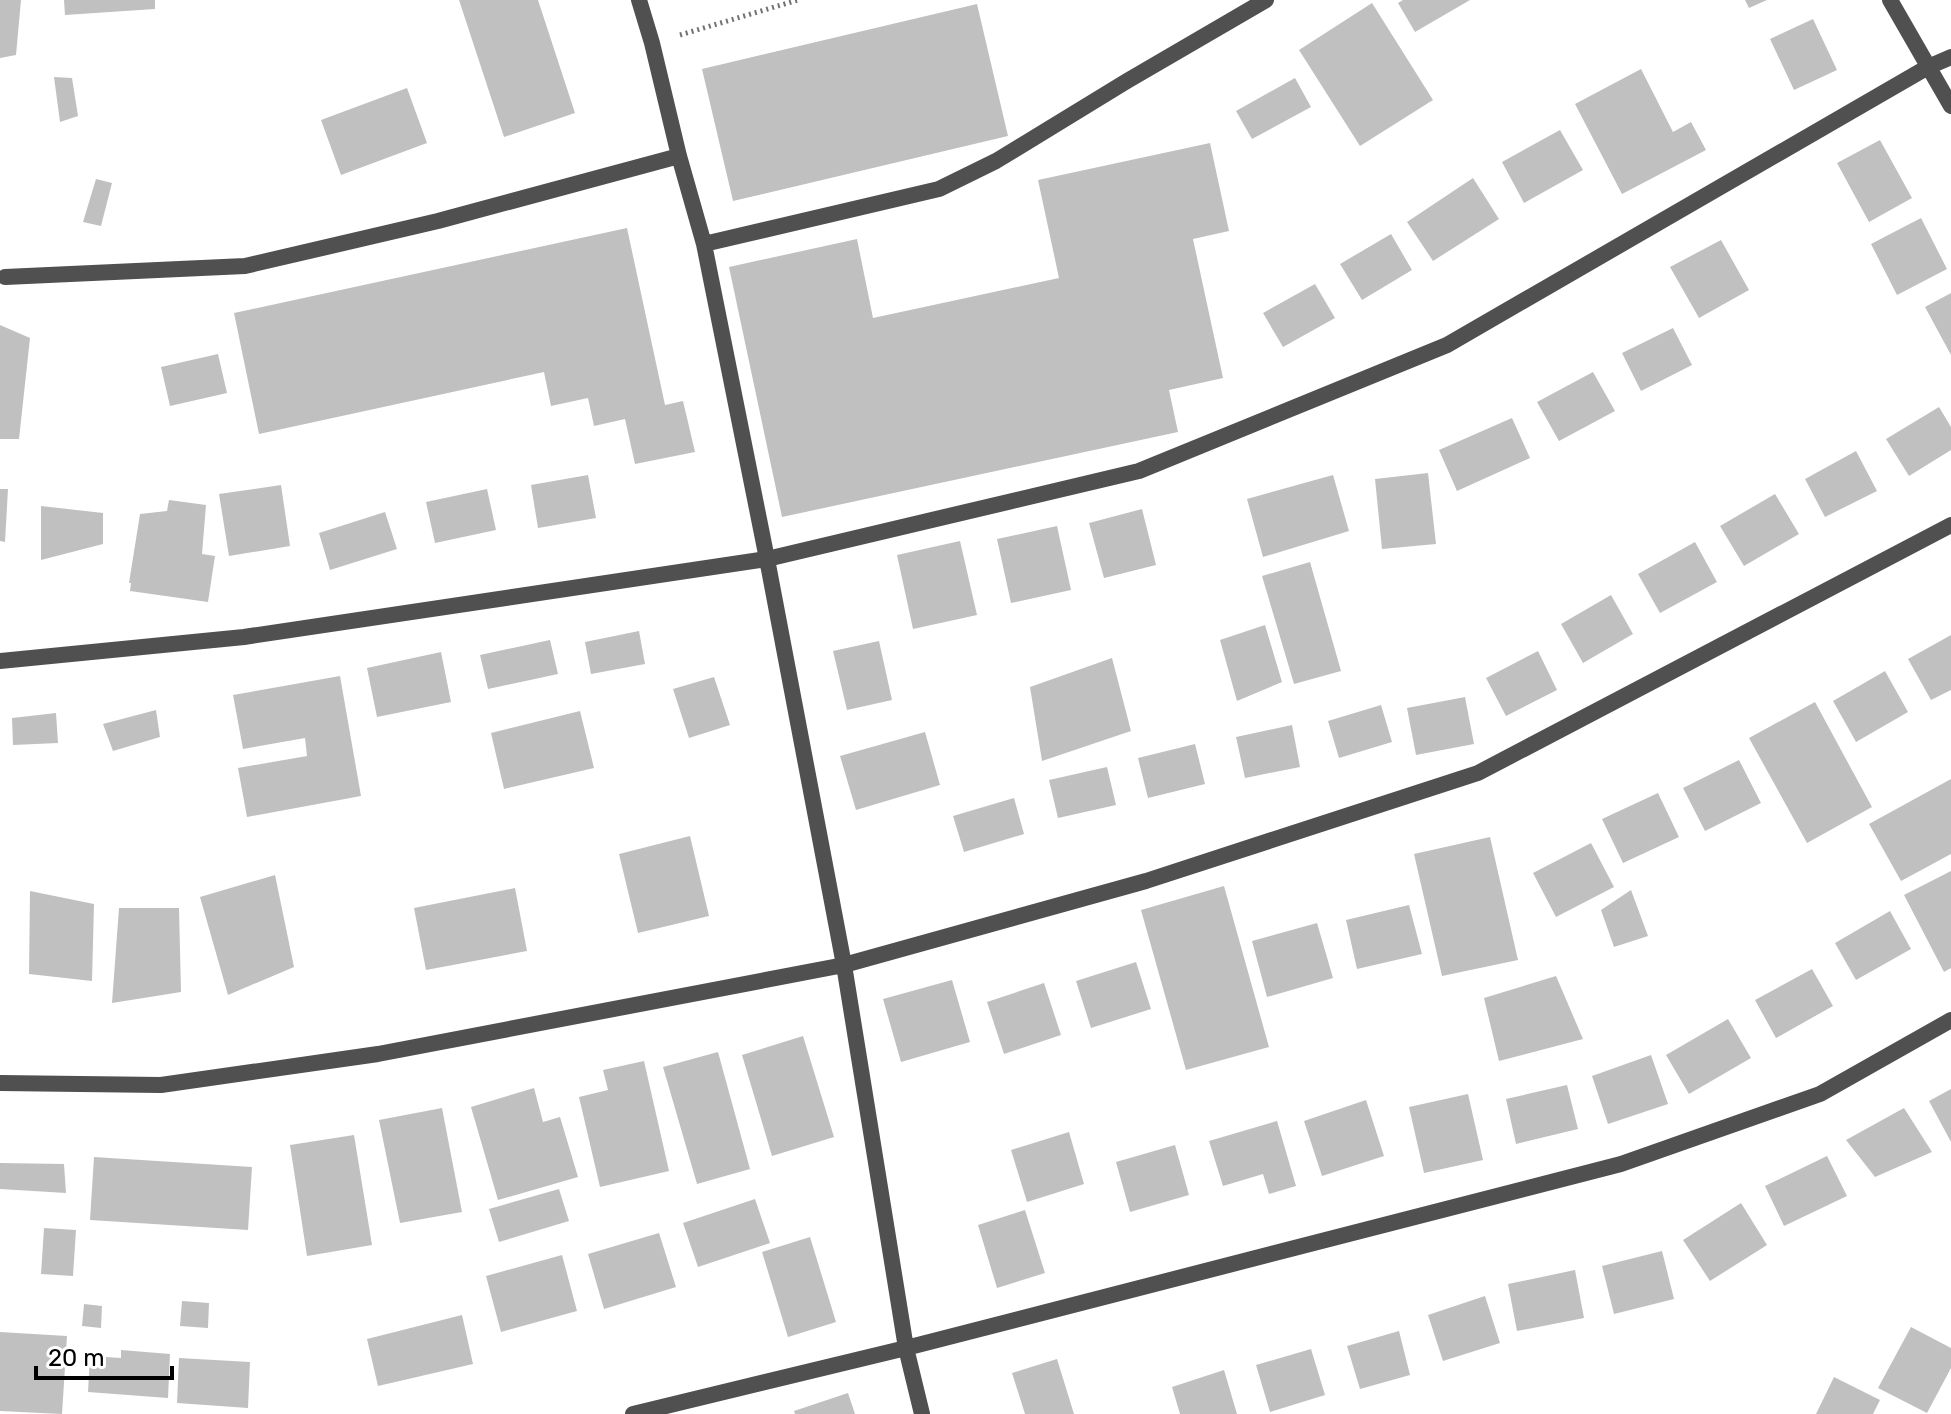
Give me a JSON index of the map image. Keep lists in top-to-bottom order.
{
  "scale_bar": "20 m"
}
